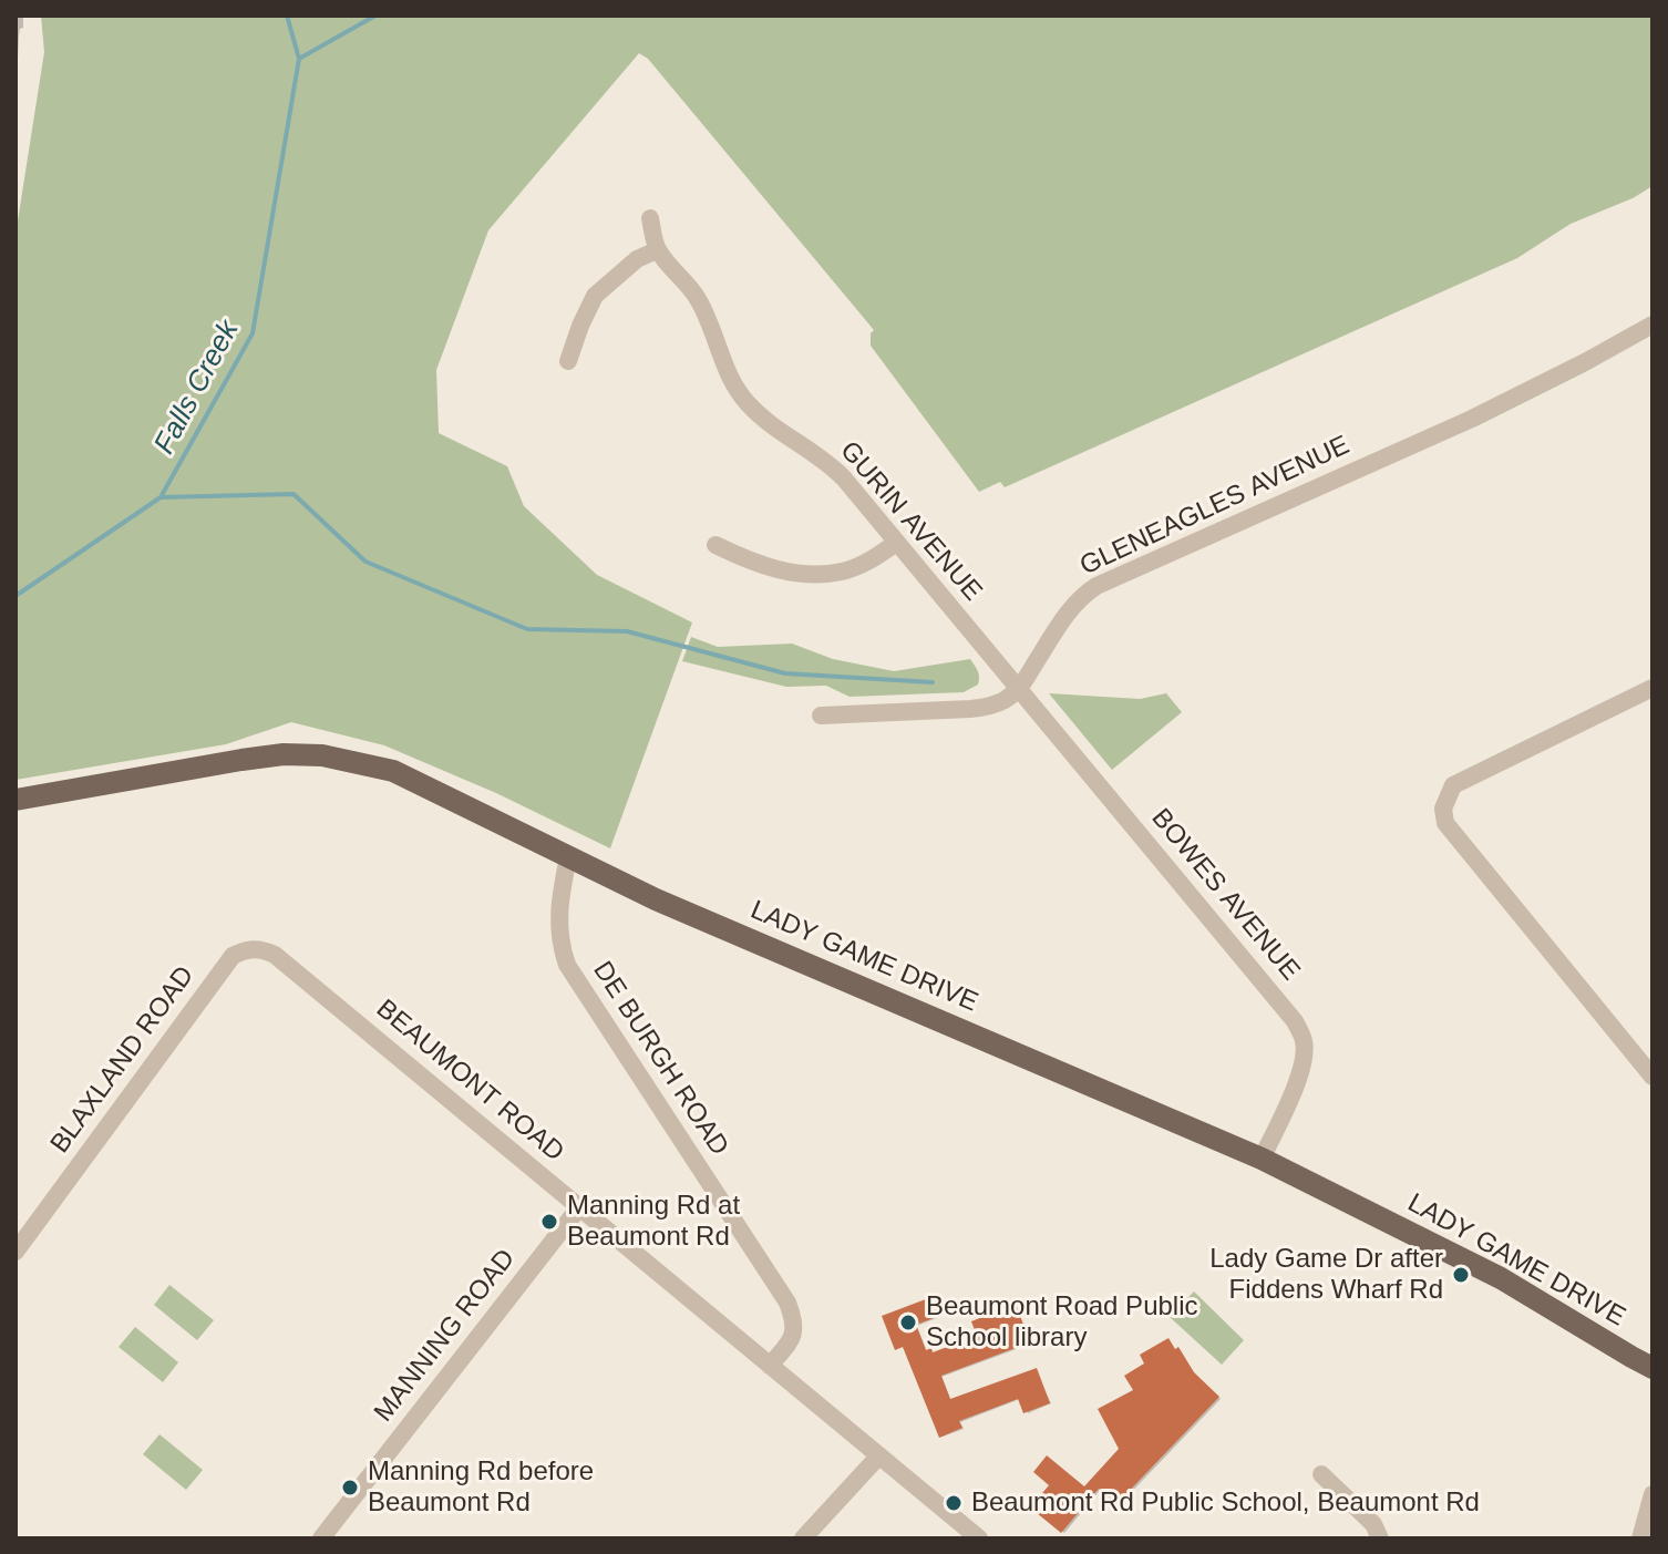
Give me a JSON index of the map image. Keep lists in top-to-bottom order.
{
  "streets": {
    "main road": ["LADY GAME DRIVE"],
    "street": [
      "GLENEAGLES AVENUE",
      "GURIN AVENUE",
      "BOWES AVENUE",
      "DE BURGH ROAD",
      "BLAXLAND ROAD",
      "BEAUMONT ROAD",
      "MANNING ROAD"
    ]
  },
  "crossings": [
    ["GLENEAGLES AVENUE", "GURIN AVENUE"],
    ["GLENEAGLES AVENUE", "BOWES AVENUE"],
    ["GURIN AVENUE", "BOWES AVENUE"],
    ["BOWES AVENUE", "LADY GAME DRIVE"],
    ["LADY GAME DRIVE", "DE BURGH ROAD"],
    ["DE BURGH ROAD", "BEAUMONT ROAD"],
    ["BLAXLAND ROAD", "BEAUMONT ROAD"],
    ["BEAUMONT ROAD", "MANNING ROAD"]
  ],
  "water": ["Falls Creek"],
  "places": [
    "Manning Rd at Beaumont Rd",
    "Lady Game Dr after Fiddens Wharf Rd",
    "Beaumont Road Public School library",
    "Manning Rd before Beaumont Rd",
    "Beaumont Rd Public School, Beaumont Rd"
  ]
}
